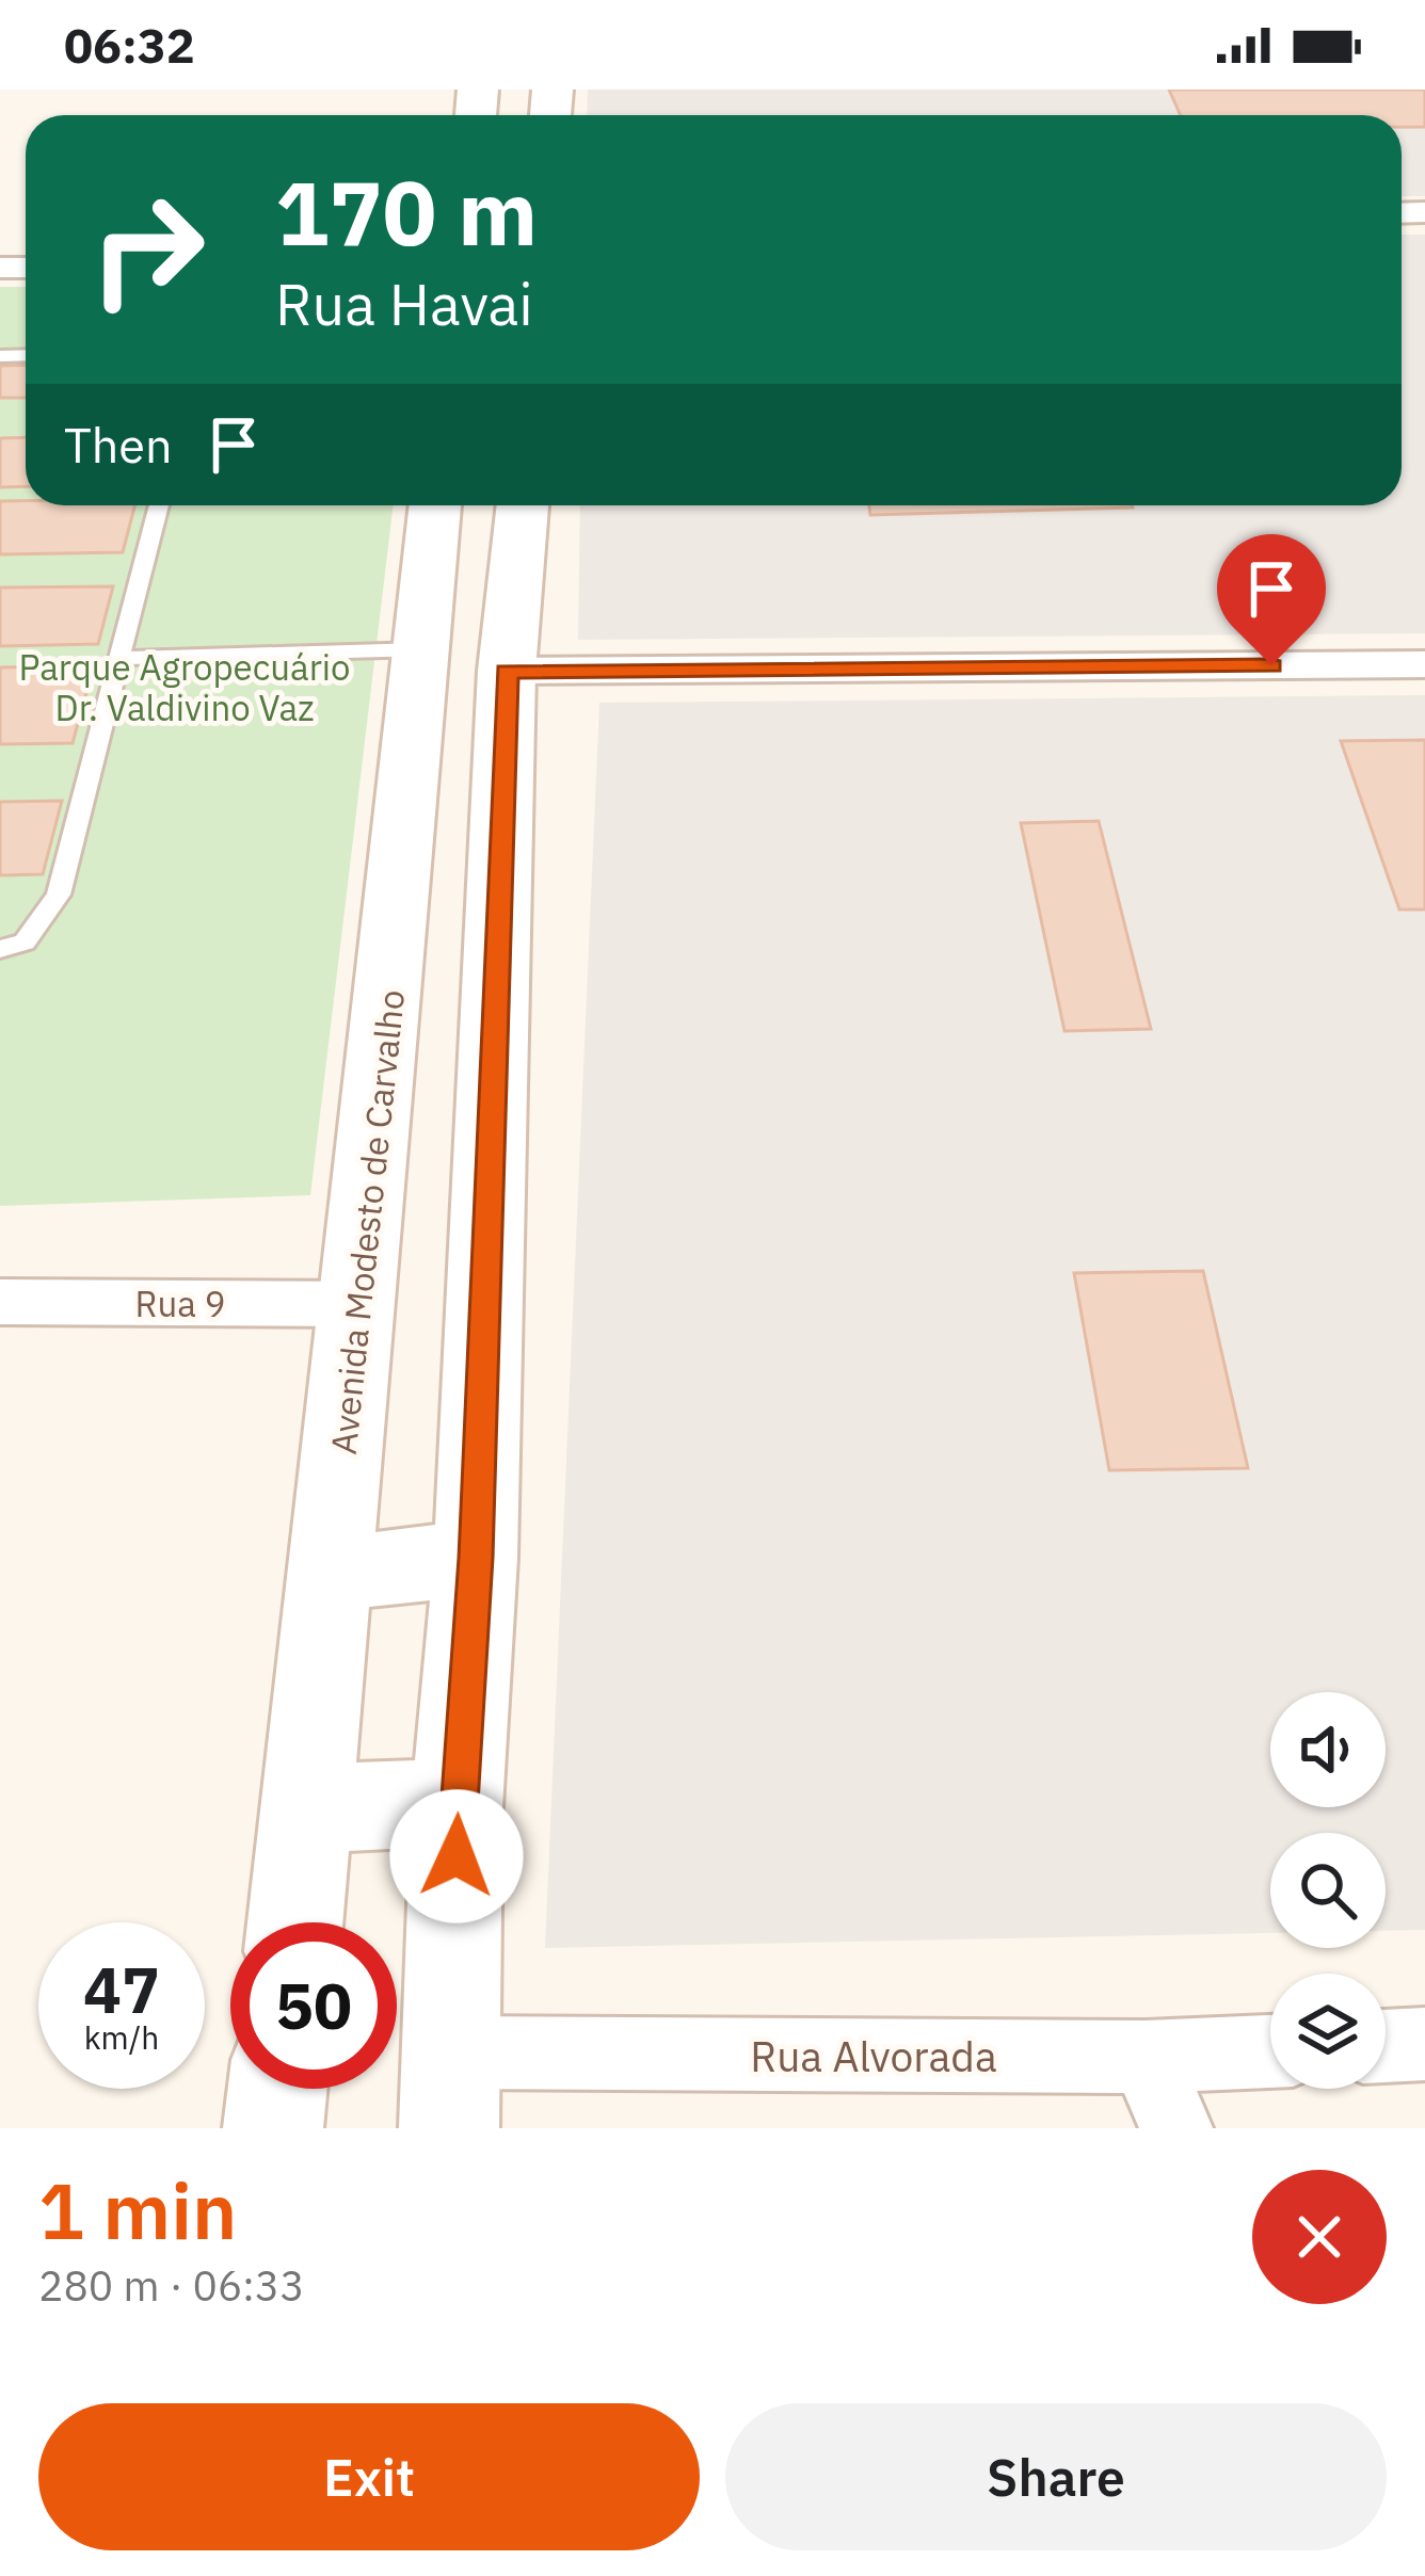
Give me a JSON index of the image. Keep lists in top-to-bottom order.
{
  "streets": {
    "main road": ["Avenida Modesto de Carvalho"],
    "street": ["Rua 9", "Rua Alvorada"]
  },
  "crossings": [
    ["Avenida Modesto de Carvalho", "Rua 9"]
  ],
  "parks": ["Parque Agropecuário Dr. Valdivino Vaz"],
  "page": {
    "status": "06:32",
    "turn": ["170 m", "Rua Havai"],
    "then": "Then",
    "speed": "47 km/h",
    "limit": "50",
    "heading": ["1 min", "280 m · 06:33"],
    "buttons": ["Exit", "Share"]
  }
}
